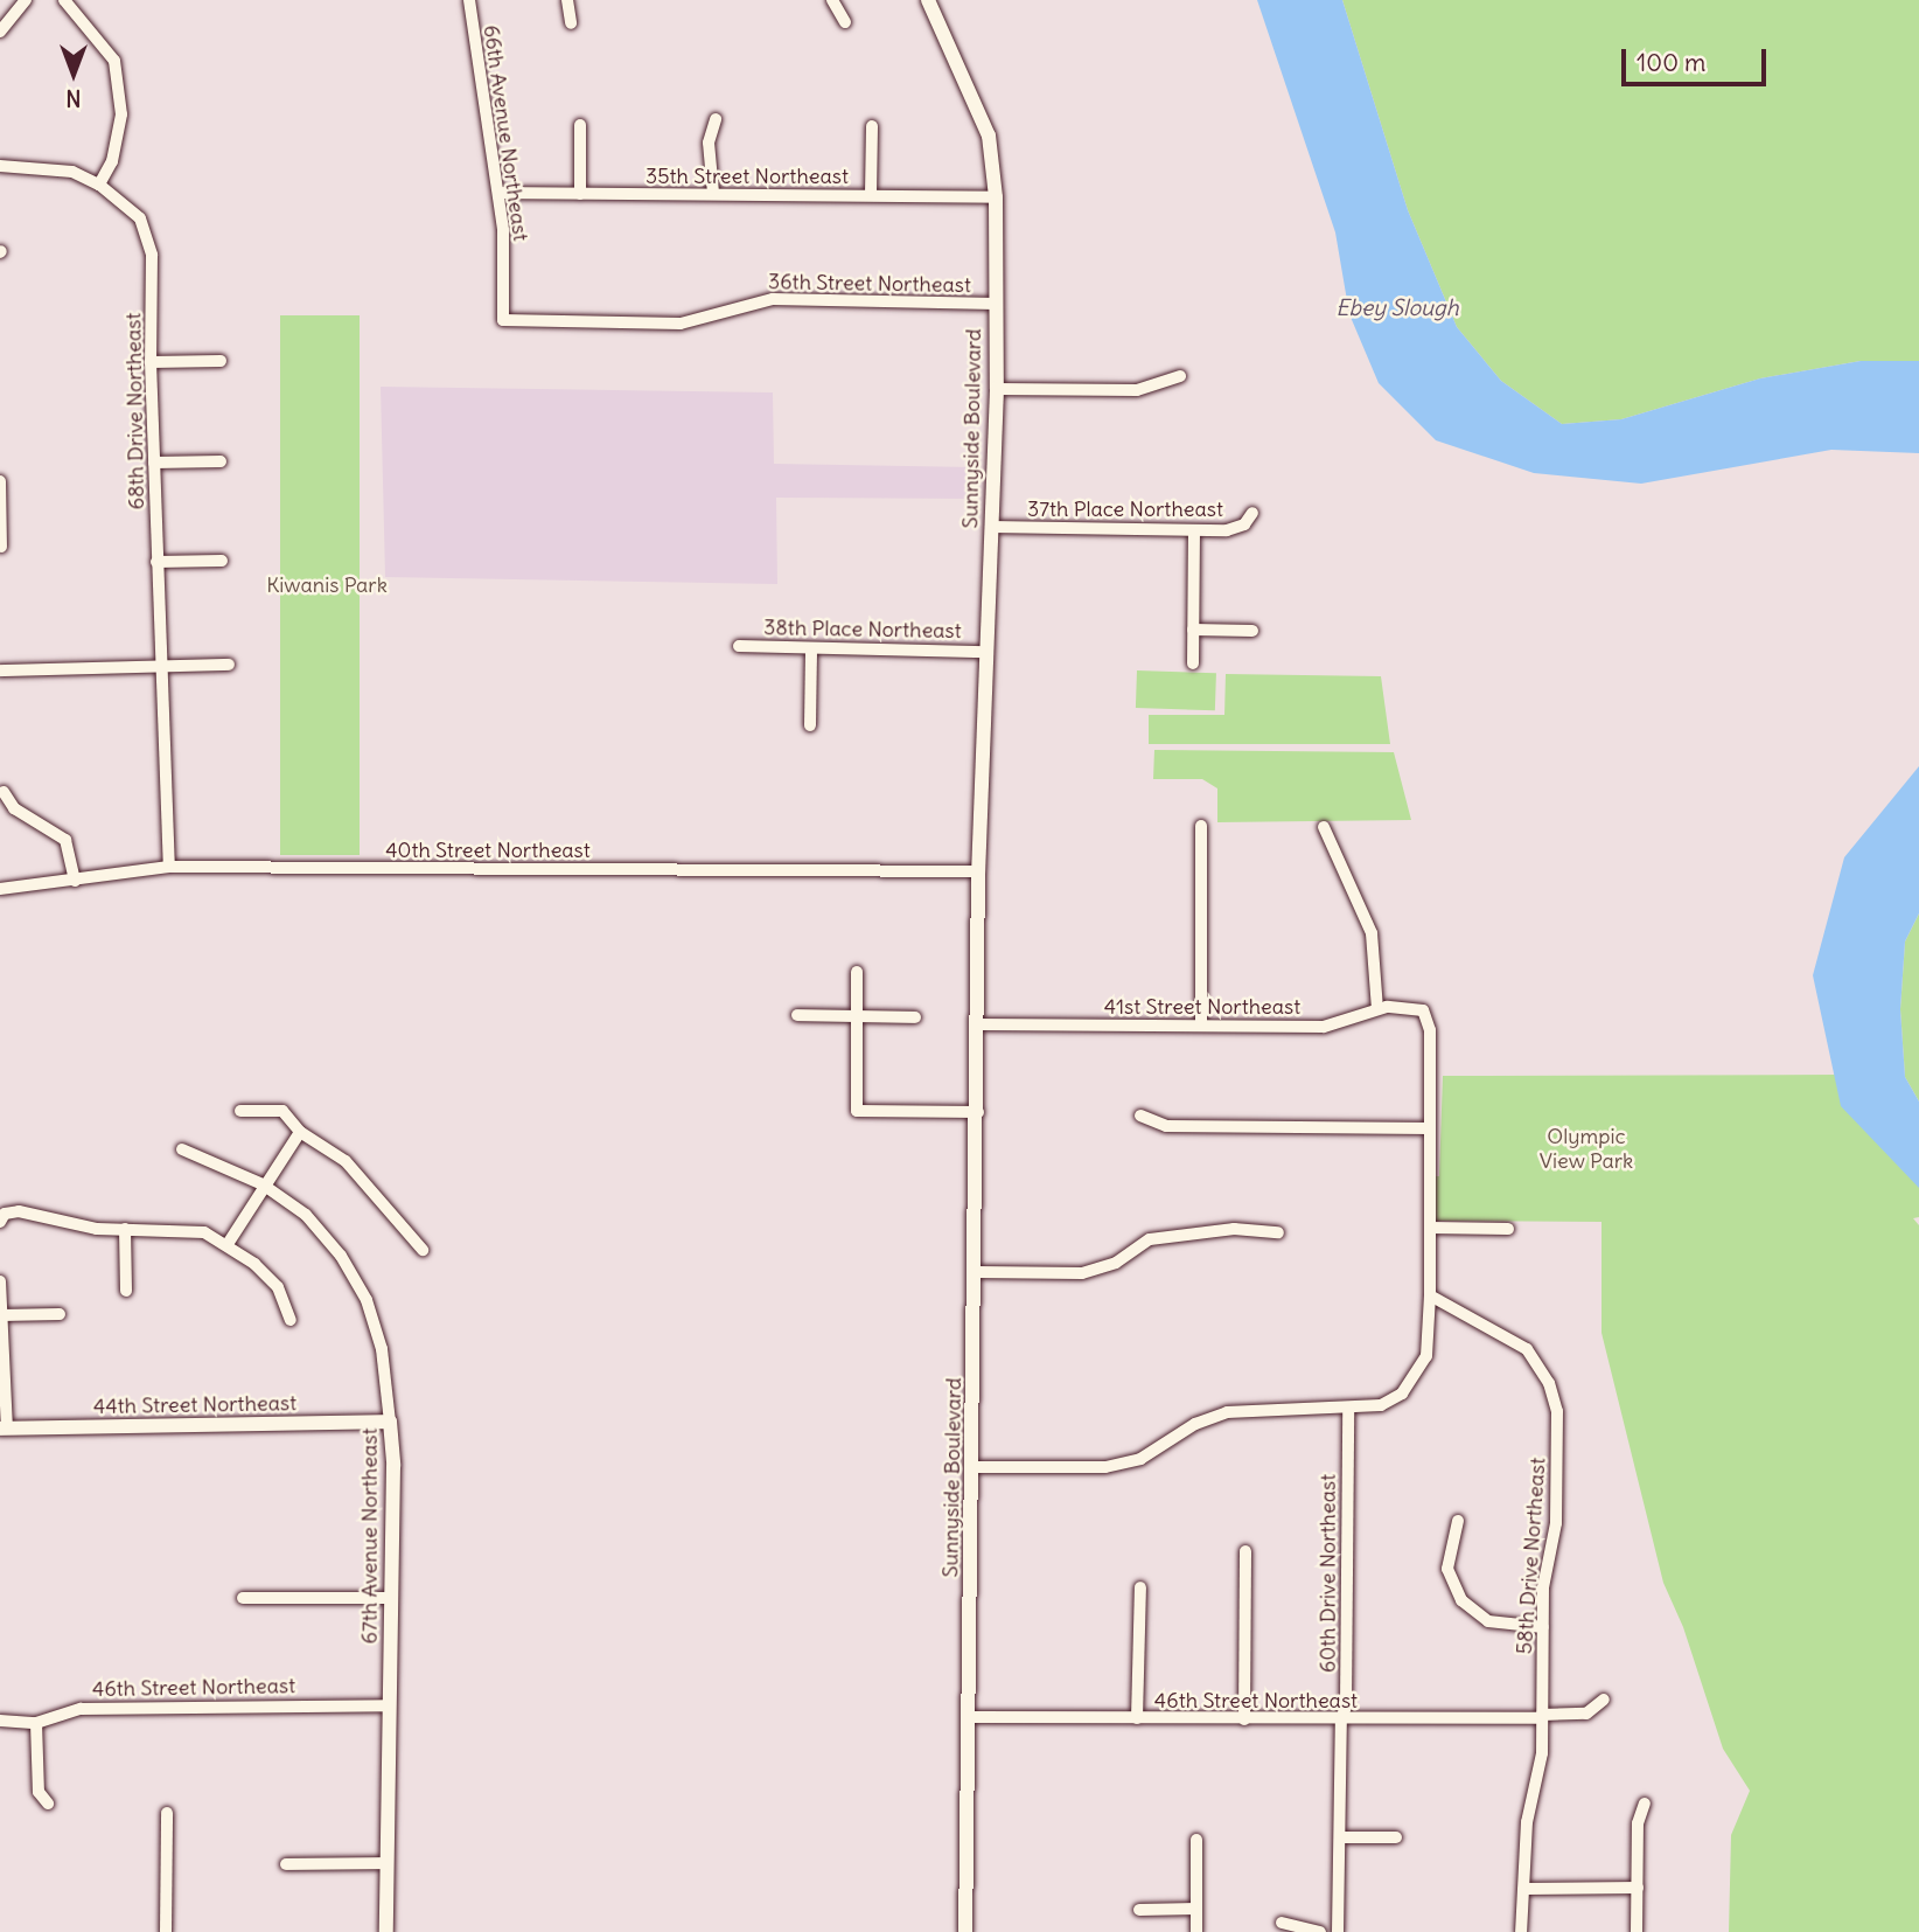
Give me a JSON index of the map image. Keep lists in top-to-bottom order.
{
  "streets": {
    "street": [
      "66th Avenue Northeast",
      "35th Street Northeast",
      "36th Street Northeast",
      "68th Drive Northeast",
      "Sunnyside Boulevard",
      "37th Place Northeast",
      "38th Place Northeast",
      "40th Street Northeast",
      "41st Street Northeast",
      "44th Street Northeast",
      "67th Avenue Northeast",
      "58th Drive Northeast",
      "60th Drive Northeast",
      "46th Street Northeast"
    ]
  },
  "crossings": [
    ["66th Avenue Northeast", "35th Street Northeast"],
    ["66th Avenue Northeast", "36th Street Northeast"],
    ["35th Street Northeast", "Sunnyside Boulevard"],
    ["36th Street Northeast", "Sunnyside Boulevard"],
    ["68th Drive Northeast", "40th Street Northeast"],
    ["Sunnyside Boulevard", "37th Place Northeast"],
    ["Sunnyside Boulevard", "38th Place Northeast"],
    ["Sunnyside Boulevard", "40th Street Northeast"],
    ["Sunnyside Boulevard", "41st Street Northeast"],
    ["Sunnyside Boulevard", "46th Street Northeast"],
    ["44th Street Northeast", "67th Avenue Northeast"],
    ["67th Avenue Northeast", "46th Street Northeast"],
    ["58th Drive Northeast", "46th Street Northeast"],
    ["60th Drive Northeast", "46th Street Northeast"]
  ],
  "water": ["Ebey Slough"],
  "parks": ["Kiwanis Park", "Olympic View Park"],
  "scale_bar": "100 m",
  "north": "bottom"
}
